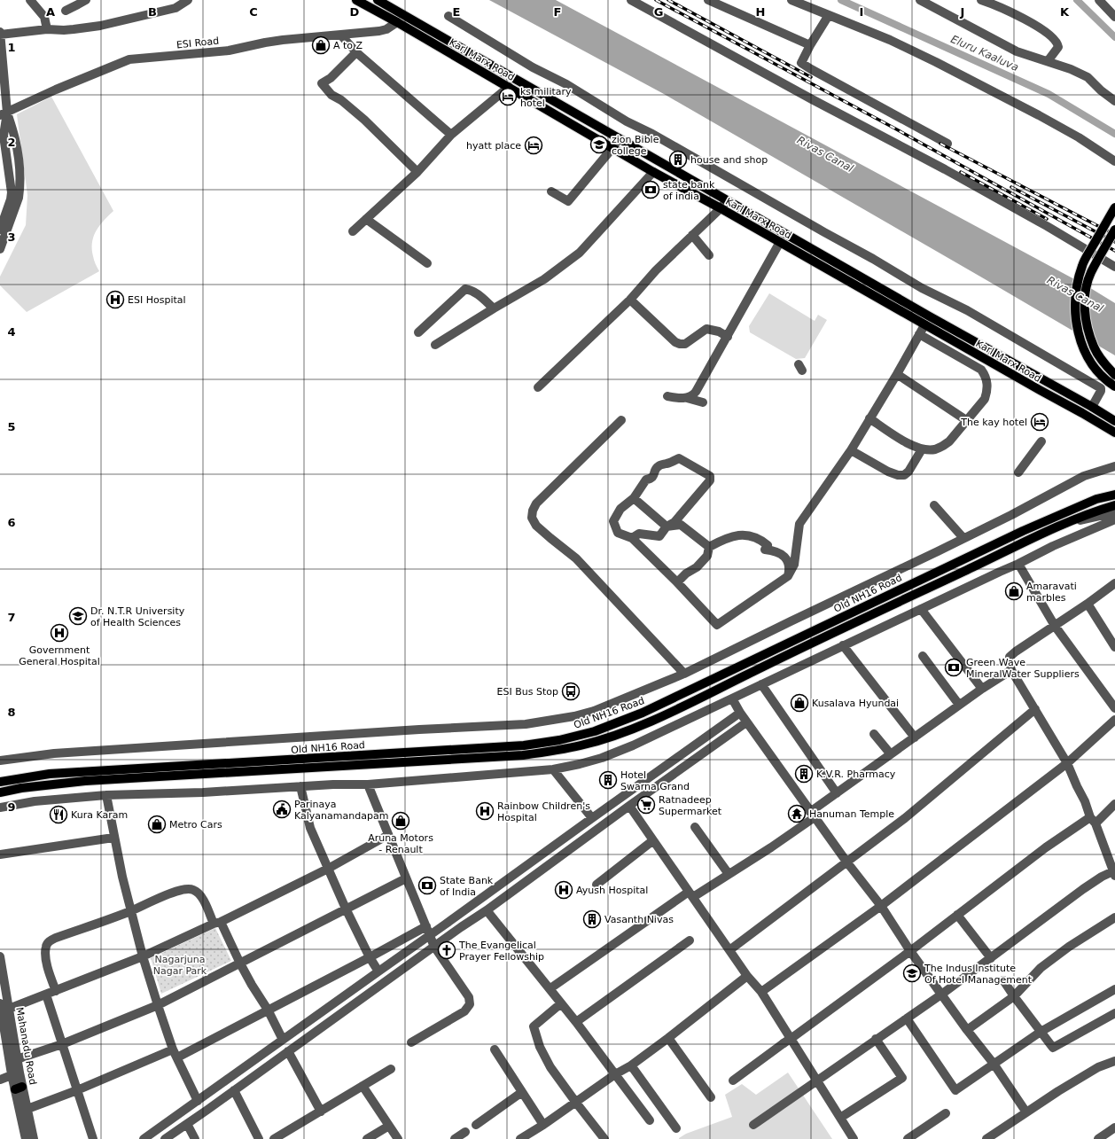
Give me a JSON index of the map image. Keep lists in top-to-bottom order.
{
  "streets": {
    "main road": ["Karl Marx Road", "Old NH16 Road"],
    "street": ["ESI Road", "Mahanadu Road"]
  },
  "crossings": [
    ["ESI Road", "Karl Marx Road"]
  ],
  "water": ["Eluru Kaaluva", "Rivas Canal"],
  "parks": ["Nagarjuna Nagar Park"],
  "places": {
    "shop": [
      "A to Z",
      "Amaravati marbles",
      "Kusalava Hyundai",
      "Aruna Motors - Renault",
      "Metro Cars"
    ],
    "hotel": ["ks military hotel", "hyatt place", "The kay hotel"],
    "school or university": ["zion Bible college", "Dr. N.T.R University of Health Sciences", "The Indus Institute Of Hotel Management"],
    "building": [
      "house and shop",
      "K.V.R. Pharmacy",
      "Hotel Swarna Grand",
      "Vasanth Nivas"
    ],
    "bank": ["state bank of india", "Green Wave MineralWater Suppliers", "State Bank of India"],
    "hospital": [
      "ESI Hospital",
      "Government General Hospital",
      "Rainbow Children's Hospital",
      "Ayush Hospital"
    ],
    "bus stop": ["ESI Bus Stop"],
    "supermarket": ["Ratnadeep Supermarket"],
    "public building": ["Parinaya Kalyanamandapam"],
    "temple": ["Hanuman Temple"],
    "restaurant": ["Kura Karam"],
    "church": ["The Evangelical Prayer Fellowship"]
  },
  "grid": {
    "columns": [
      "A",
      "B",
      "C",
      "D",
      "E",
      "F",
      "G",
      "H",
      "I",
      "J",
      "K"
    ],
    "rows": [
      "1",
      "2",
      "3",
      "4",
      "5",
      "6",
      "7",
      "8",
      "9"
    ]
  }
}
